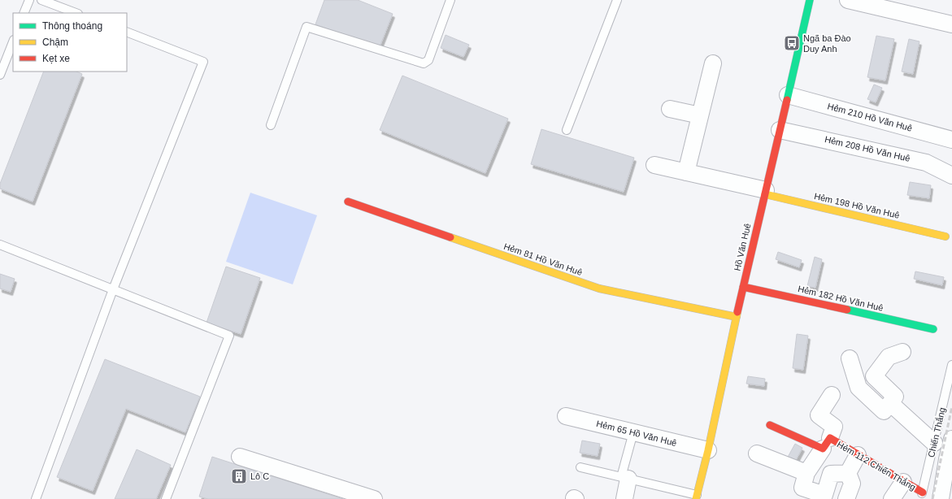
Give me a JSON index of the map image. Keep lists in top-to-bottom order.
{
  "streets": {
    "street": [
      "Hẻm 210 Hồ Văn Huê",
      "Hẻm 208 Hồ Văn Huê",
      "Hẻm 198 Hồ Văn Huê",
      "Hồ Văn Huê",
      "Hẻm 81 Hồ Văn Huê",
      "Hẻm 182 Hồ Văn Huê",
      "Hẻm 65 Hồ Văn Huê",
      "Hẻm 112 Chiến Thắng"
    ],
    "lane": ["Chiến Thắng"]
  },
  "crossings": [
    ["Hẻm 210 Hồ Văn Huê", "Hồ Văn Huê"],
    ["Hẻm 208 Hồ Văn Huê", "Hồ Văn Huê"],
    ["Hẻm 198 Hồ Văn Huê", "Hồ Văn Huê"],
    ["Hồ Văn Huê", "Hẻm 81 Hồ Văn Huê"],
    ["Hồ Văn Huê", "Hẻm 182 Hồ Văn Huê"],
    ["Hồ Văn Huê", "Hẻm 65 Hồ Văn Huê"],
    ["Chiến Thắng", "Hẻm 112 Chiến Thắng"]
  ],
  "places": {
    "bus stop": ["Ngã ba Đào Duy Anh"],
    "building": ["Lô C"]
  },
  "legend": ["Thông thoáng", "Chậm", "Kẹt xe"]
}
